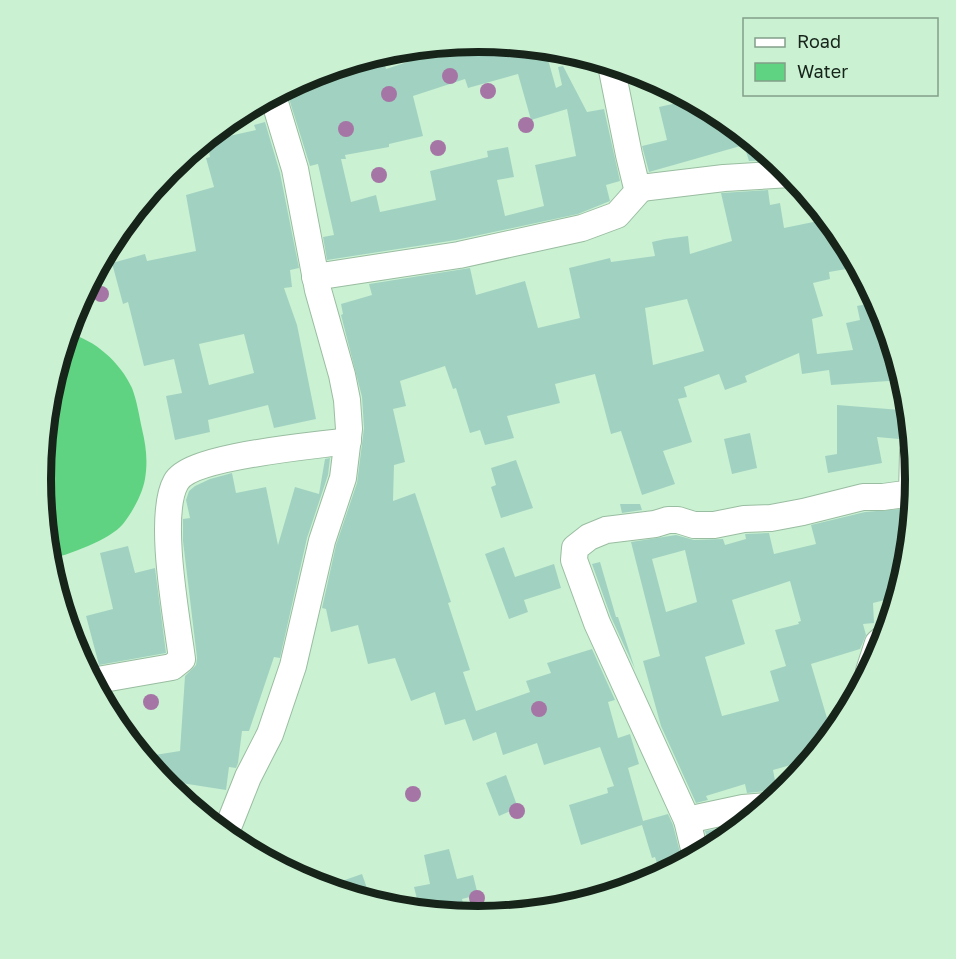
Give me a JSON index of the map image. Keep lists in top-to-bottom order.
{
  "legend": ["Road", "Water"]
}
